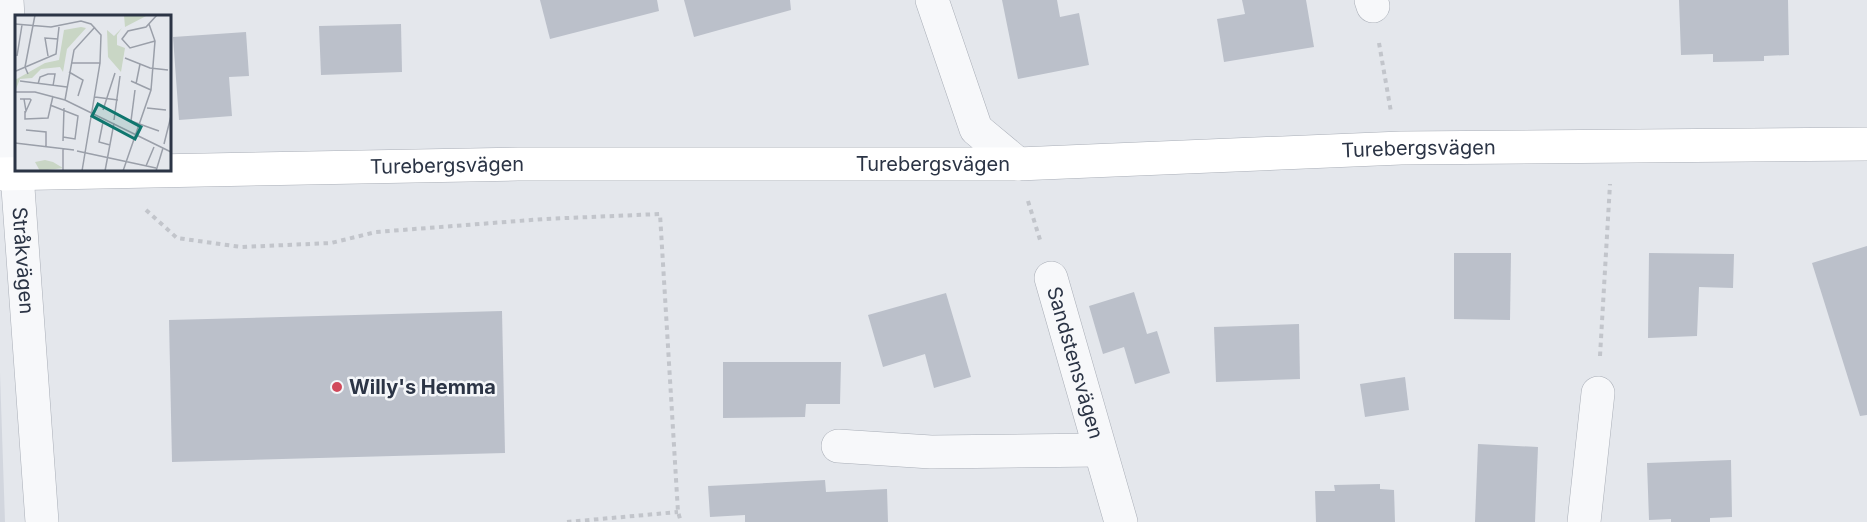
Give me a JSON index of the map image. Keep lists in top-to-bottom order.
{
  "streets": {
    "street": ["Turebergsvägen", "Stråkvägen", "Sandstensvägen"]
  },
  "crossings": [
    ["Turebergsvägen", "Stråkvägen"]
  ],
  "places": ["Willy's Hemma"]
}
